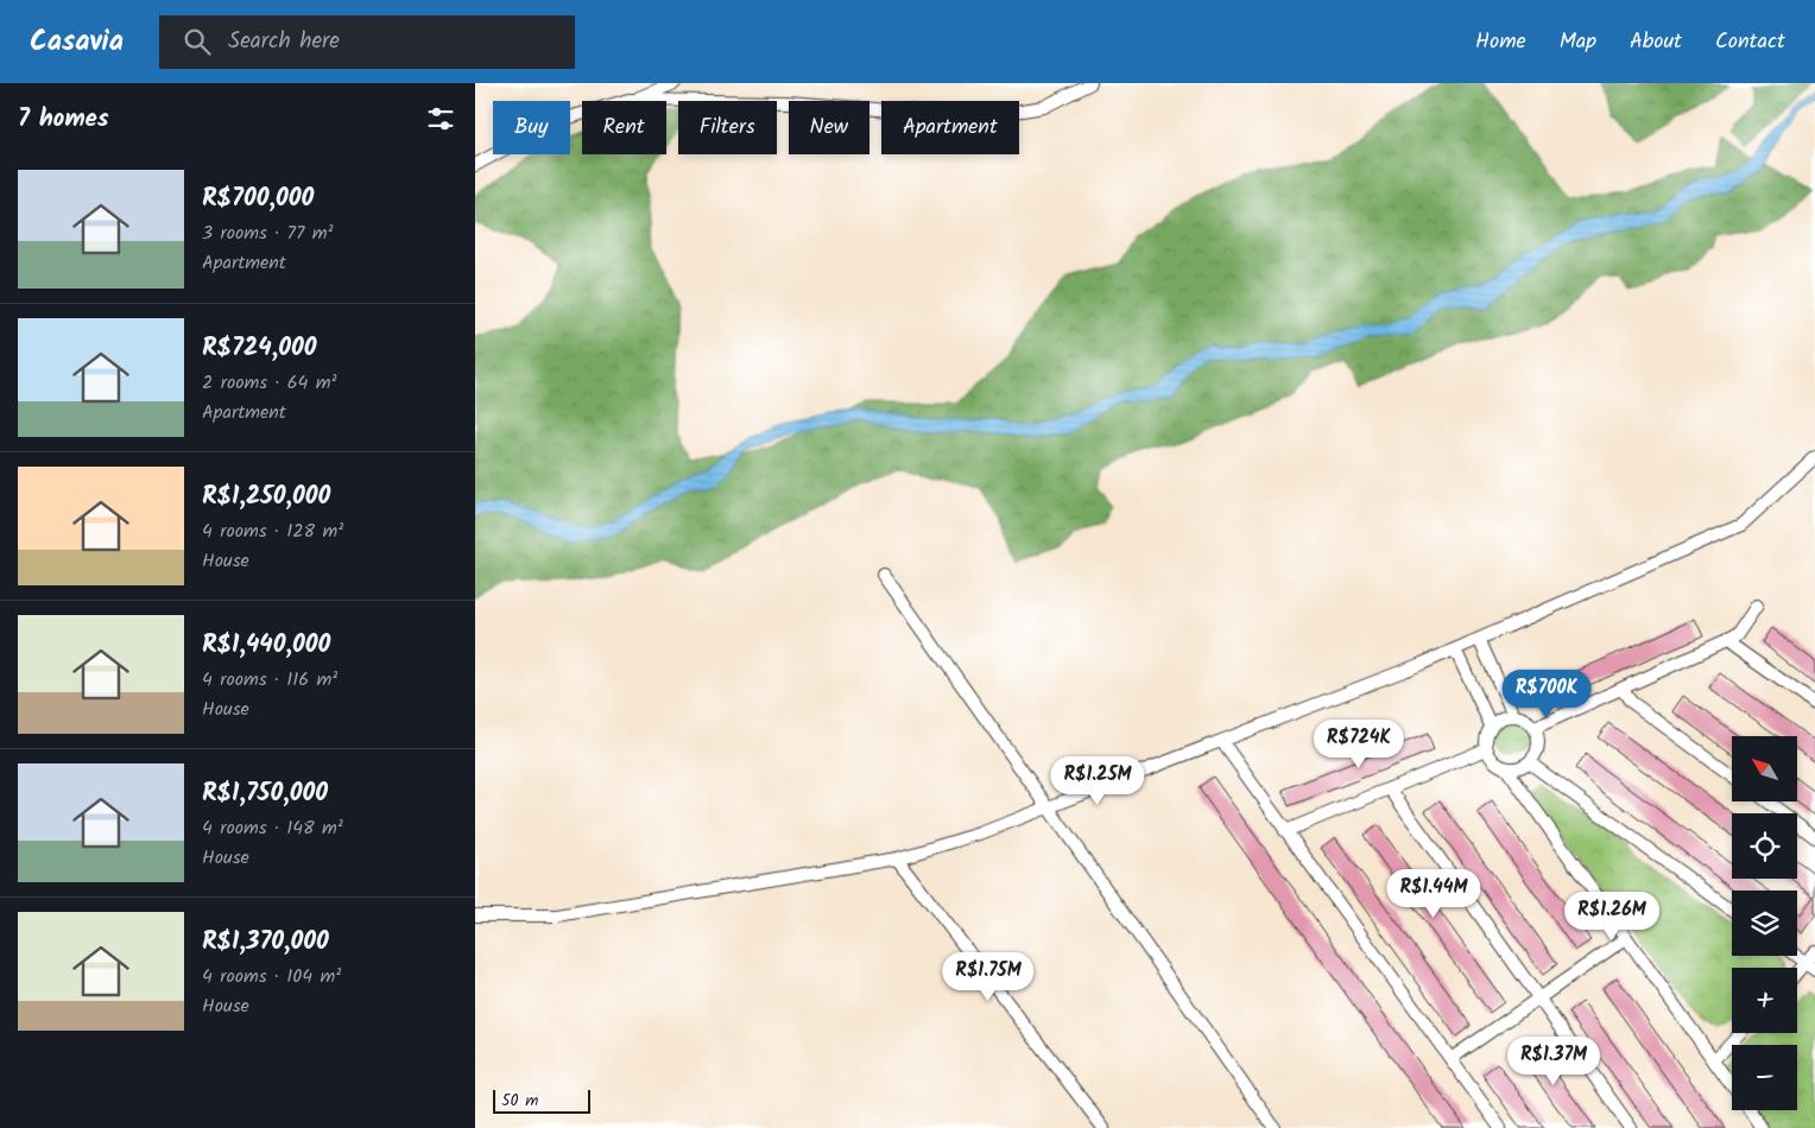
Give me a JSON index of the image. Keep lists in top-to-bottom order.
{
  "scale_bar": "50 m",
  "north": "top left",
  "page": {
    "header": "Casavia",
    "search": "Search here",
    "nav": [
      "Home",
      "Map",
      "About",
      "Contact"
    ],
    "heading": "7 homes",
    "chip": [
      "Buy",
      "Rent",
      "Filters",
      "New",
      "Apartment"
    ],
    "list": [
      {
        "name": "R$700,000",
        "note": "3 rooms · 77 m² · Apartment"
      },
      {
        "name": "R$724,000",
        "note": "2 rooms · 64 m² · Apartment"
      },
      {
        "name": "R$1,250,000",
        "note": "4 rooms · 128 m² · House"
      },
      {
        "name": "R$1,440,000",
        "note": "4 rooms · 116 m² · House"
      },
      {
        "name": "R$1,750,000",
        "note": "4 rooms · 148 m² · House"
      },
      {
        "name": "R$1,370,000",
        "note": "4 rooms · 104 m² · House"
      }
    ],
    "price": [
      "R$700K",
      "R$724K",
      "R$1.25M",
      "R$1.44M",
      "R$1.26M",
      "R$1.75M",
      "R$1.37M"
    ],
    "map_buttons": ["+", "−"],
    "scale": "50 m"
  }
}
